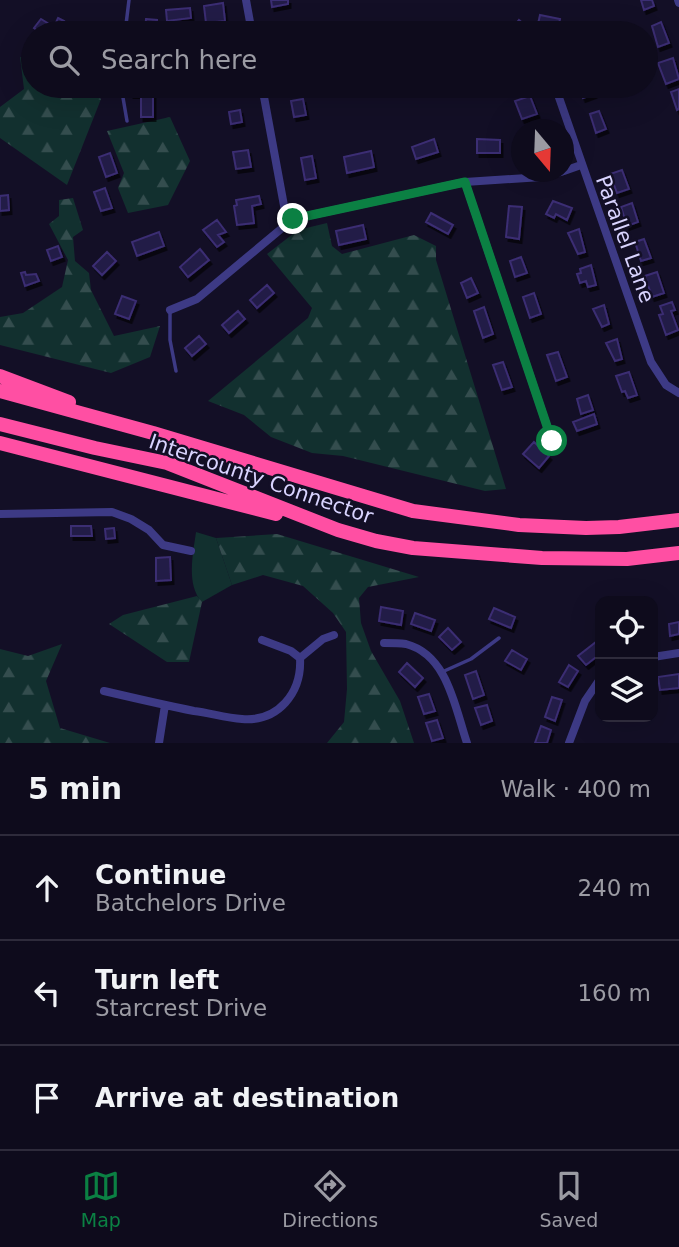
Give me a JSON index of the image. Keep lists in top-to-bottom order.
{
  "streets": {
    "highway": ["Intercounty Connector"],
    "street": ["Parallel Lane"]
  },
  "north": "bottom",
  "page": {
    "search": "Search here",
    "heading": ["5 min", "Walk · 400 m"],
    "list": [
      ["Continue", "Batchelors Drive", "240 m"],
      ["Turn left", "Starcrest Drive", "160 m"],
      "Arrive at destination"
    ],
    "nav": ["Map", "Directions", "Saved"]
  }
}
